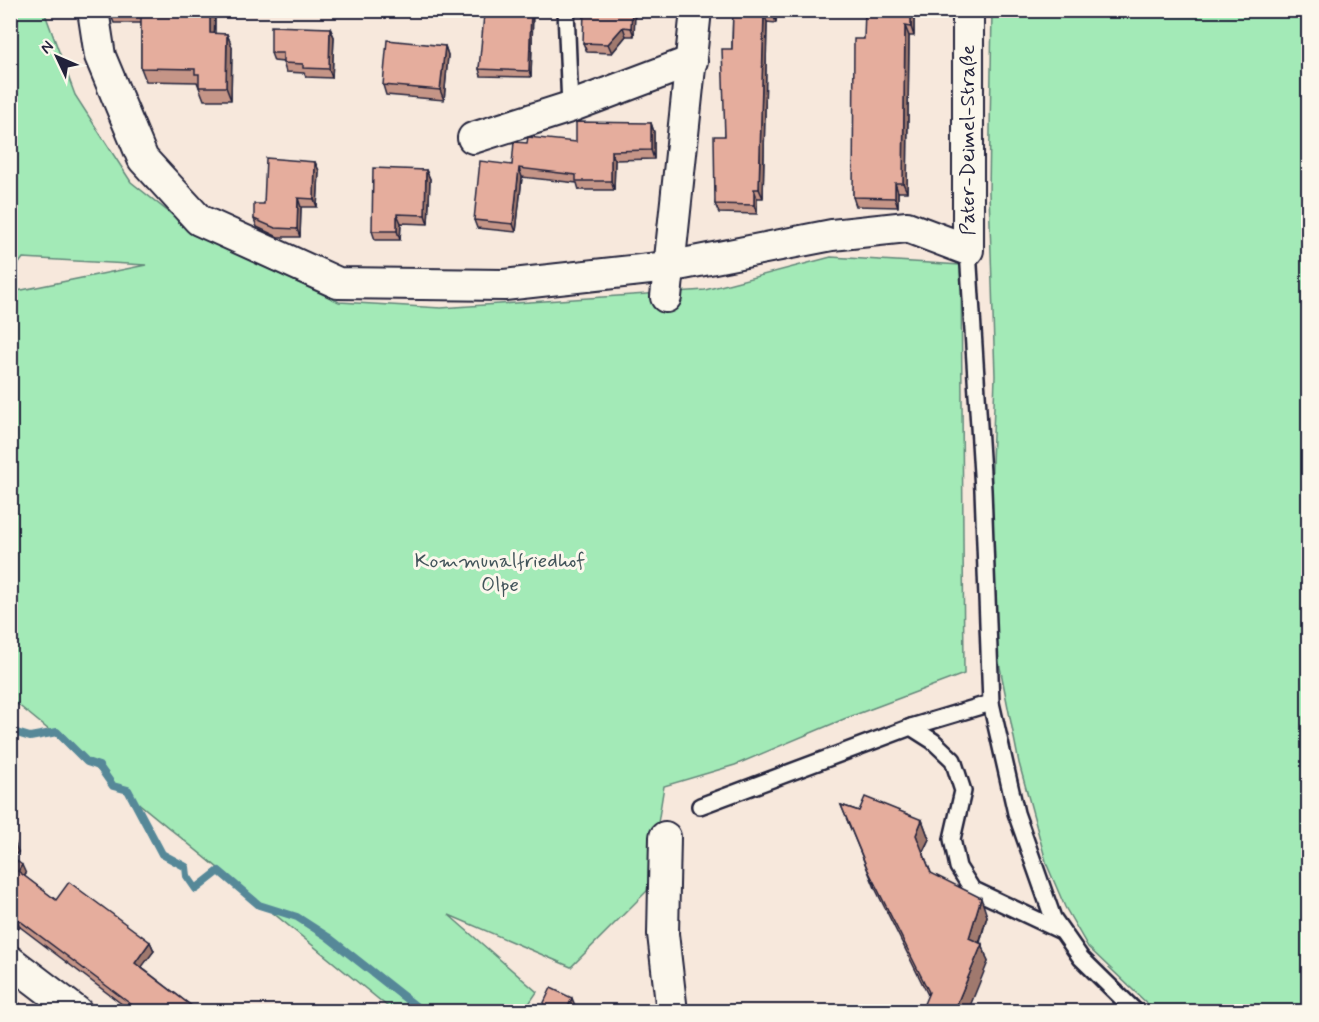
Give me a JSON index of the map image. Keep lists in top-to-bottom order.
{
  "streets": {
    "street": ["Pater-Deimel-Straße"]
  },
  "parks": ["Kommunalfriedhof Olpe"],
  "north": "top left"
}
